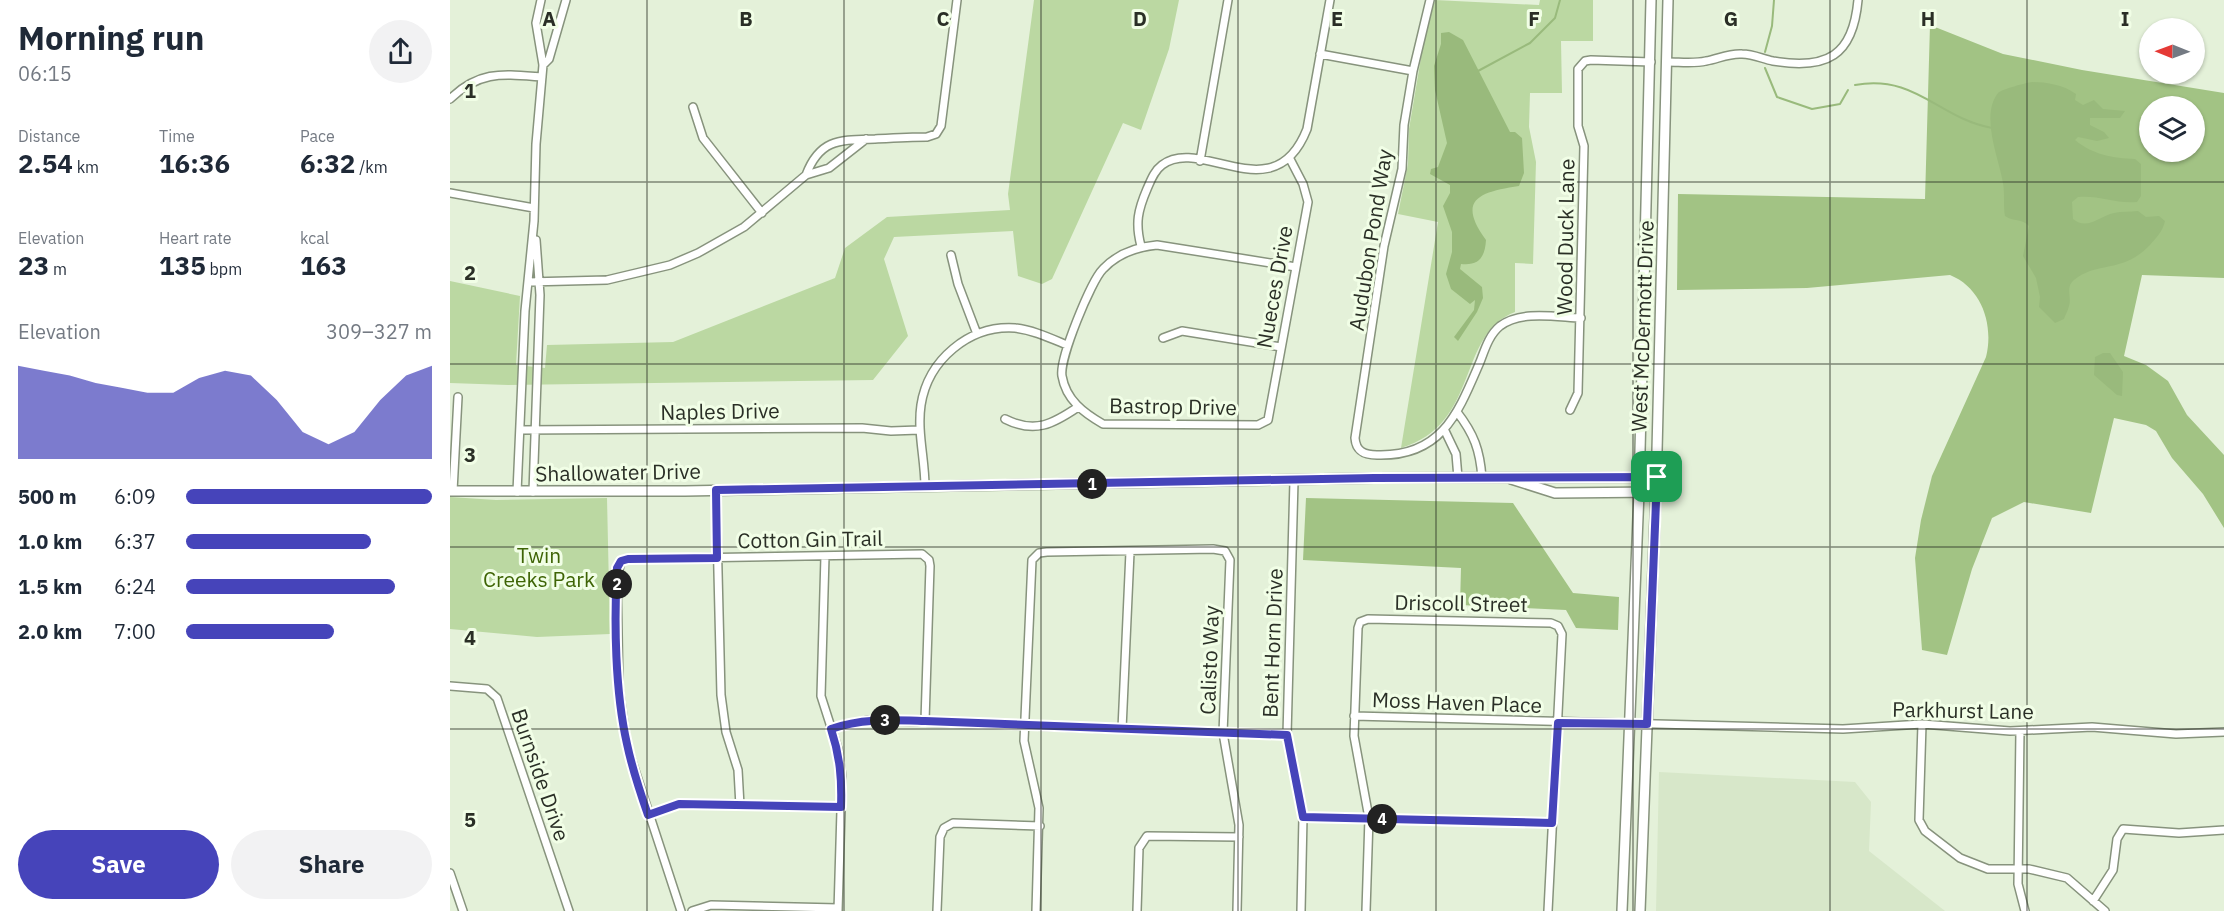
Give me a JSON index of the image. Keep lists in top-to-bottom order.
{
  "streets": {
    "main road": ["West McDermott Drive", "Shallowater Drive"],
    "street": [
      "Wood Duck Lane",
      "Audubon Pond Way",
      "Nueces Drive",
      "Bastrop Drive",
      "Naples Drive",
      "Cotton Gin Trail",
      "Driscoll Street",
      "Bent Horn Drive",
      "Calisto Way",
      "Moss Haven Place",
      "Parkhurst Lane",
      "Burnside Drive"
    ]
  },
  "crossings": [
    ["Wood Duck Lane", "West McDermott Drive"],
    ["Nueces Drive", "Bastrop Drive"],
    ["West McDermott Drive", "Shallowater Drive"],
    ["West McDermott Drive", "Moss Haven Place"],
    ["West McDermott Drive", "Parkhurst Lane"],
    ["Shallowater Drive", "Bent Horn Drive"],
    ["Driscoll Street", "Moss Haven Place"],
    ["Moss Haven Place", "Parkhurst Lane"]
  ],
  "parks": ["Twin Creeks Park"],
  "north": "left",
  "page": {
    "heading": ["Morning run", "06:15"],
    "stats": [
      ["Distance", "2.54 km"],
      ["Time", "16:36"],
      ["Pace", "6:32 /km"],
      ["Elevation", "23 m"],
      ["Heart rate", "135 bpm"],
      ["kcal", "163"]
    ],
    "chart": ["Elevation", "309–327 m"],
    "pins": [
      "1",
      "2",
      "3",
      "4"
    ],
    "list": [
      {
        "name": "500 m",
        "note": "6:09"
      },
      {
        "name": "1.0 km",
        "note": "6:37"
      },
      {
        "name": "1.5 km",
        "note": "6:24"
      },
      {
        "name": "2.0 km",
        "note": "7:00"
      }
    ],
    "buttons": ["Save", "Share"]
  },
  "grid": {
    "columns": [
      "A",
      "B",
      "C",
      "D",
      "E",
      "F",
      "G",
      "H",
      "I"
    ],
    "rows": [
      "1",
      "2",
      "3",
      "4",
      "5"
    ]
  }
}
